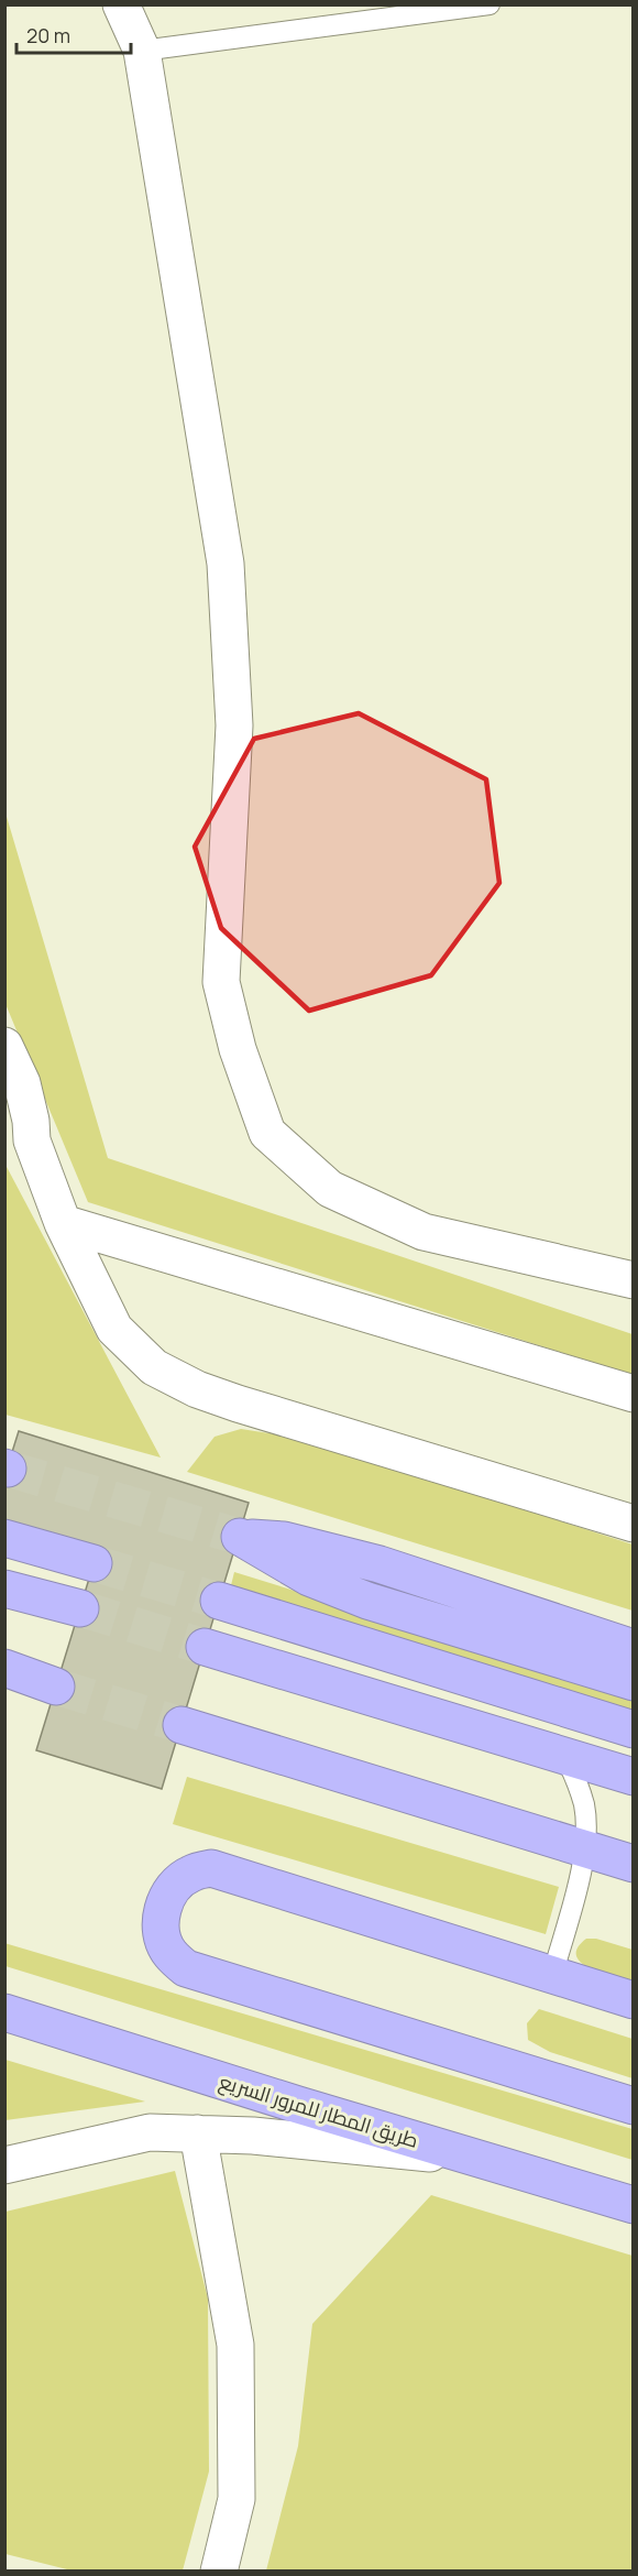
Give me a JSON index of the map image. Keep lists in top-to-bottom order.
{
  "streets": {
    "highway": ["طريق المطار للمرور السريع"]
  },
  "scale_bar": "20 m"
}
